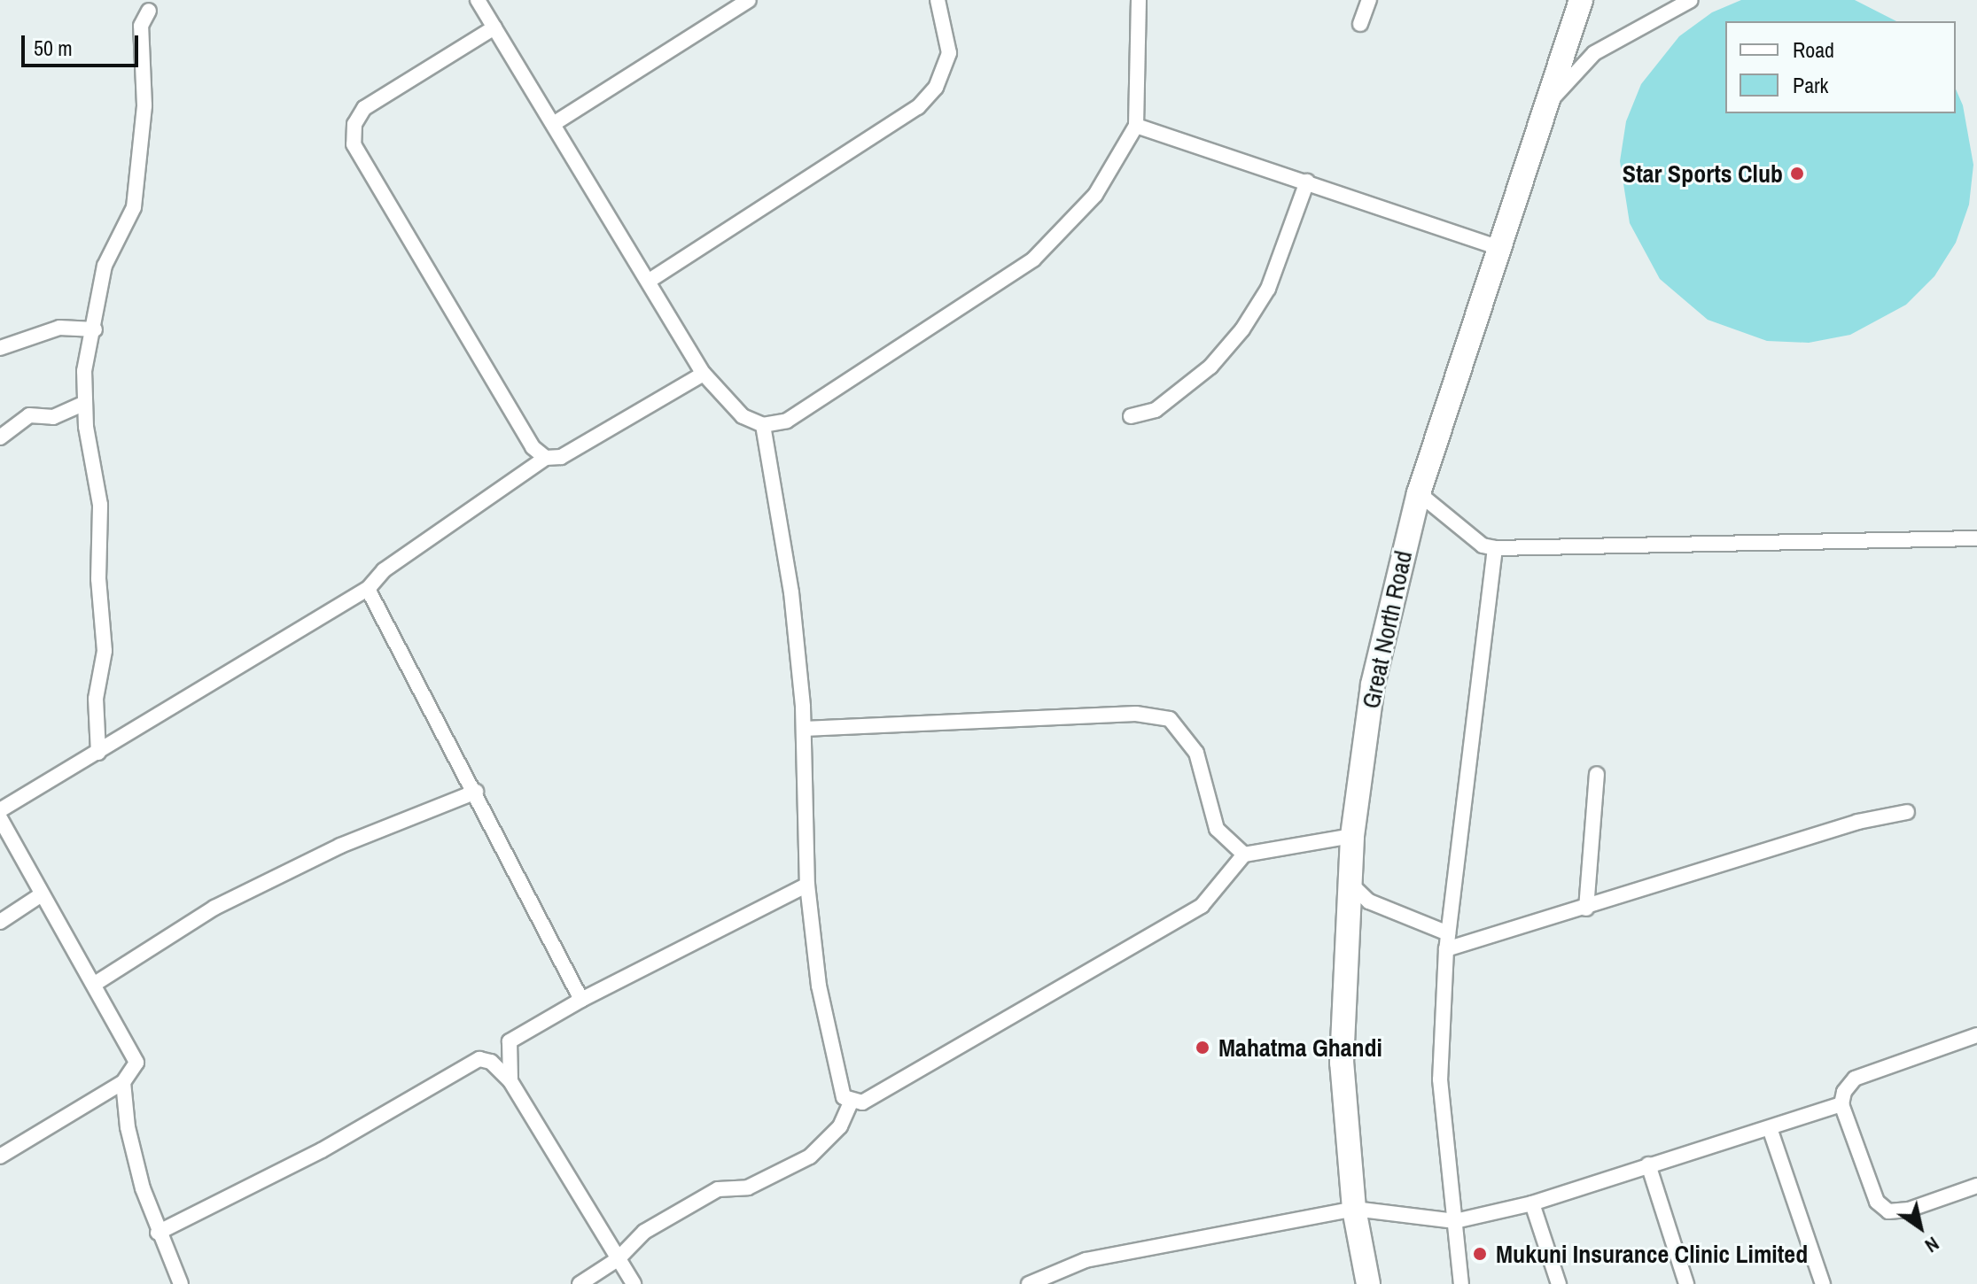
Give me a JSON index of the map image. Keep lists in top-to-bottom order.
{
  "streets": {
    "highway": ["Great North Road"]
  },
  "places": ["Star Sports Club", "Mahatma Ghandi", "Mukuni Insurance Clinic Limited"],
  "legend": ["Road", "Park"],
  "scale_bar": "50 m",
  "north": "bottom right"
}
